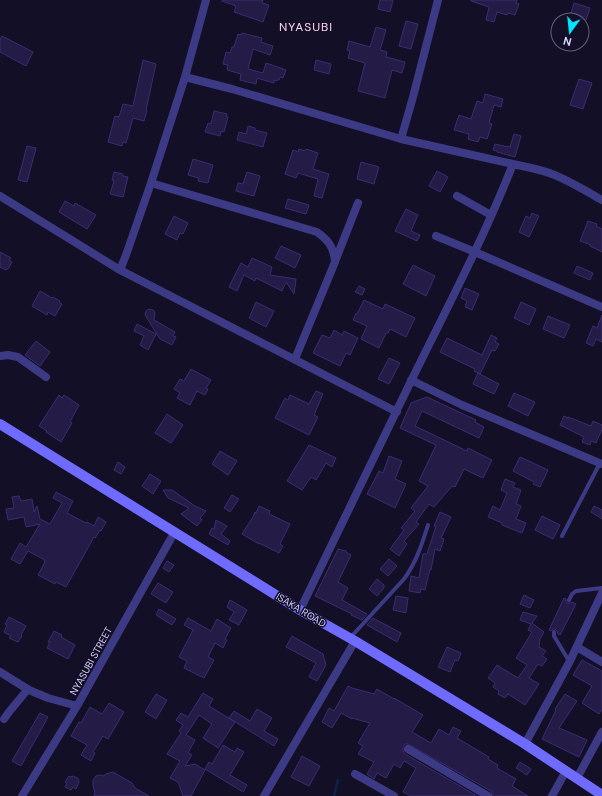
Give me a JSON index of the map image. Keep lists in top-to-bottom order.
{
  "streets": {
    "street": ["ISAKA ROAD", "NYASUBI STREET"]
  },
  "crossings": [
    ["ISAKA ROAD", "NYASUBI STREET"]
  ],
  "districts": ["NYASUBI"],
  "north": "bottom"
}
